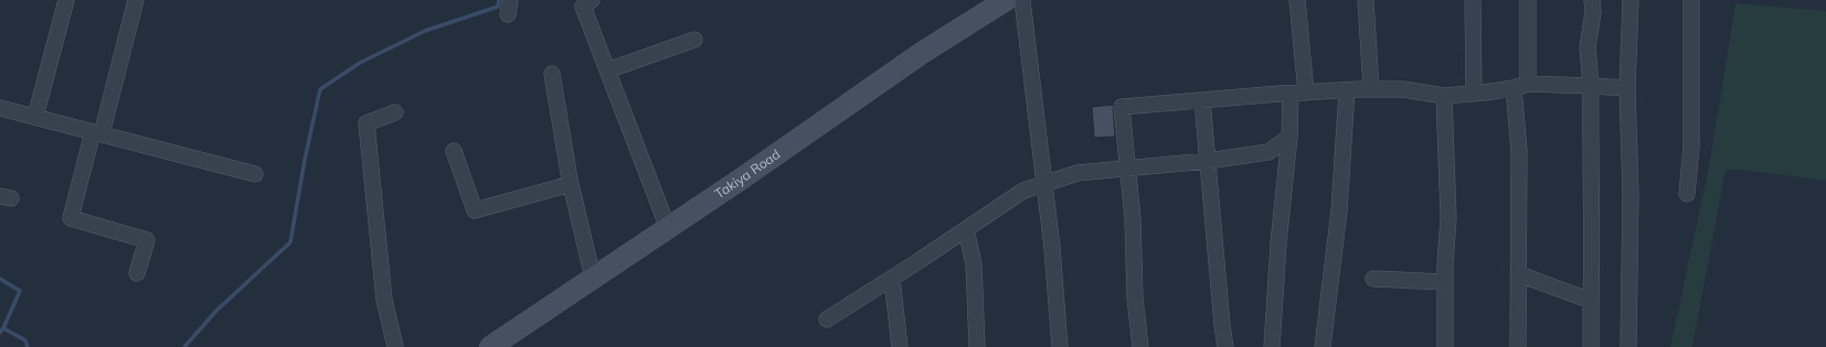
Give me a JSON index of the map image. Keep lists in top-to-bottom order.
{
  "streets": {
    "main road": ["Takiya Road"]
  }
}
